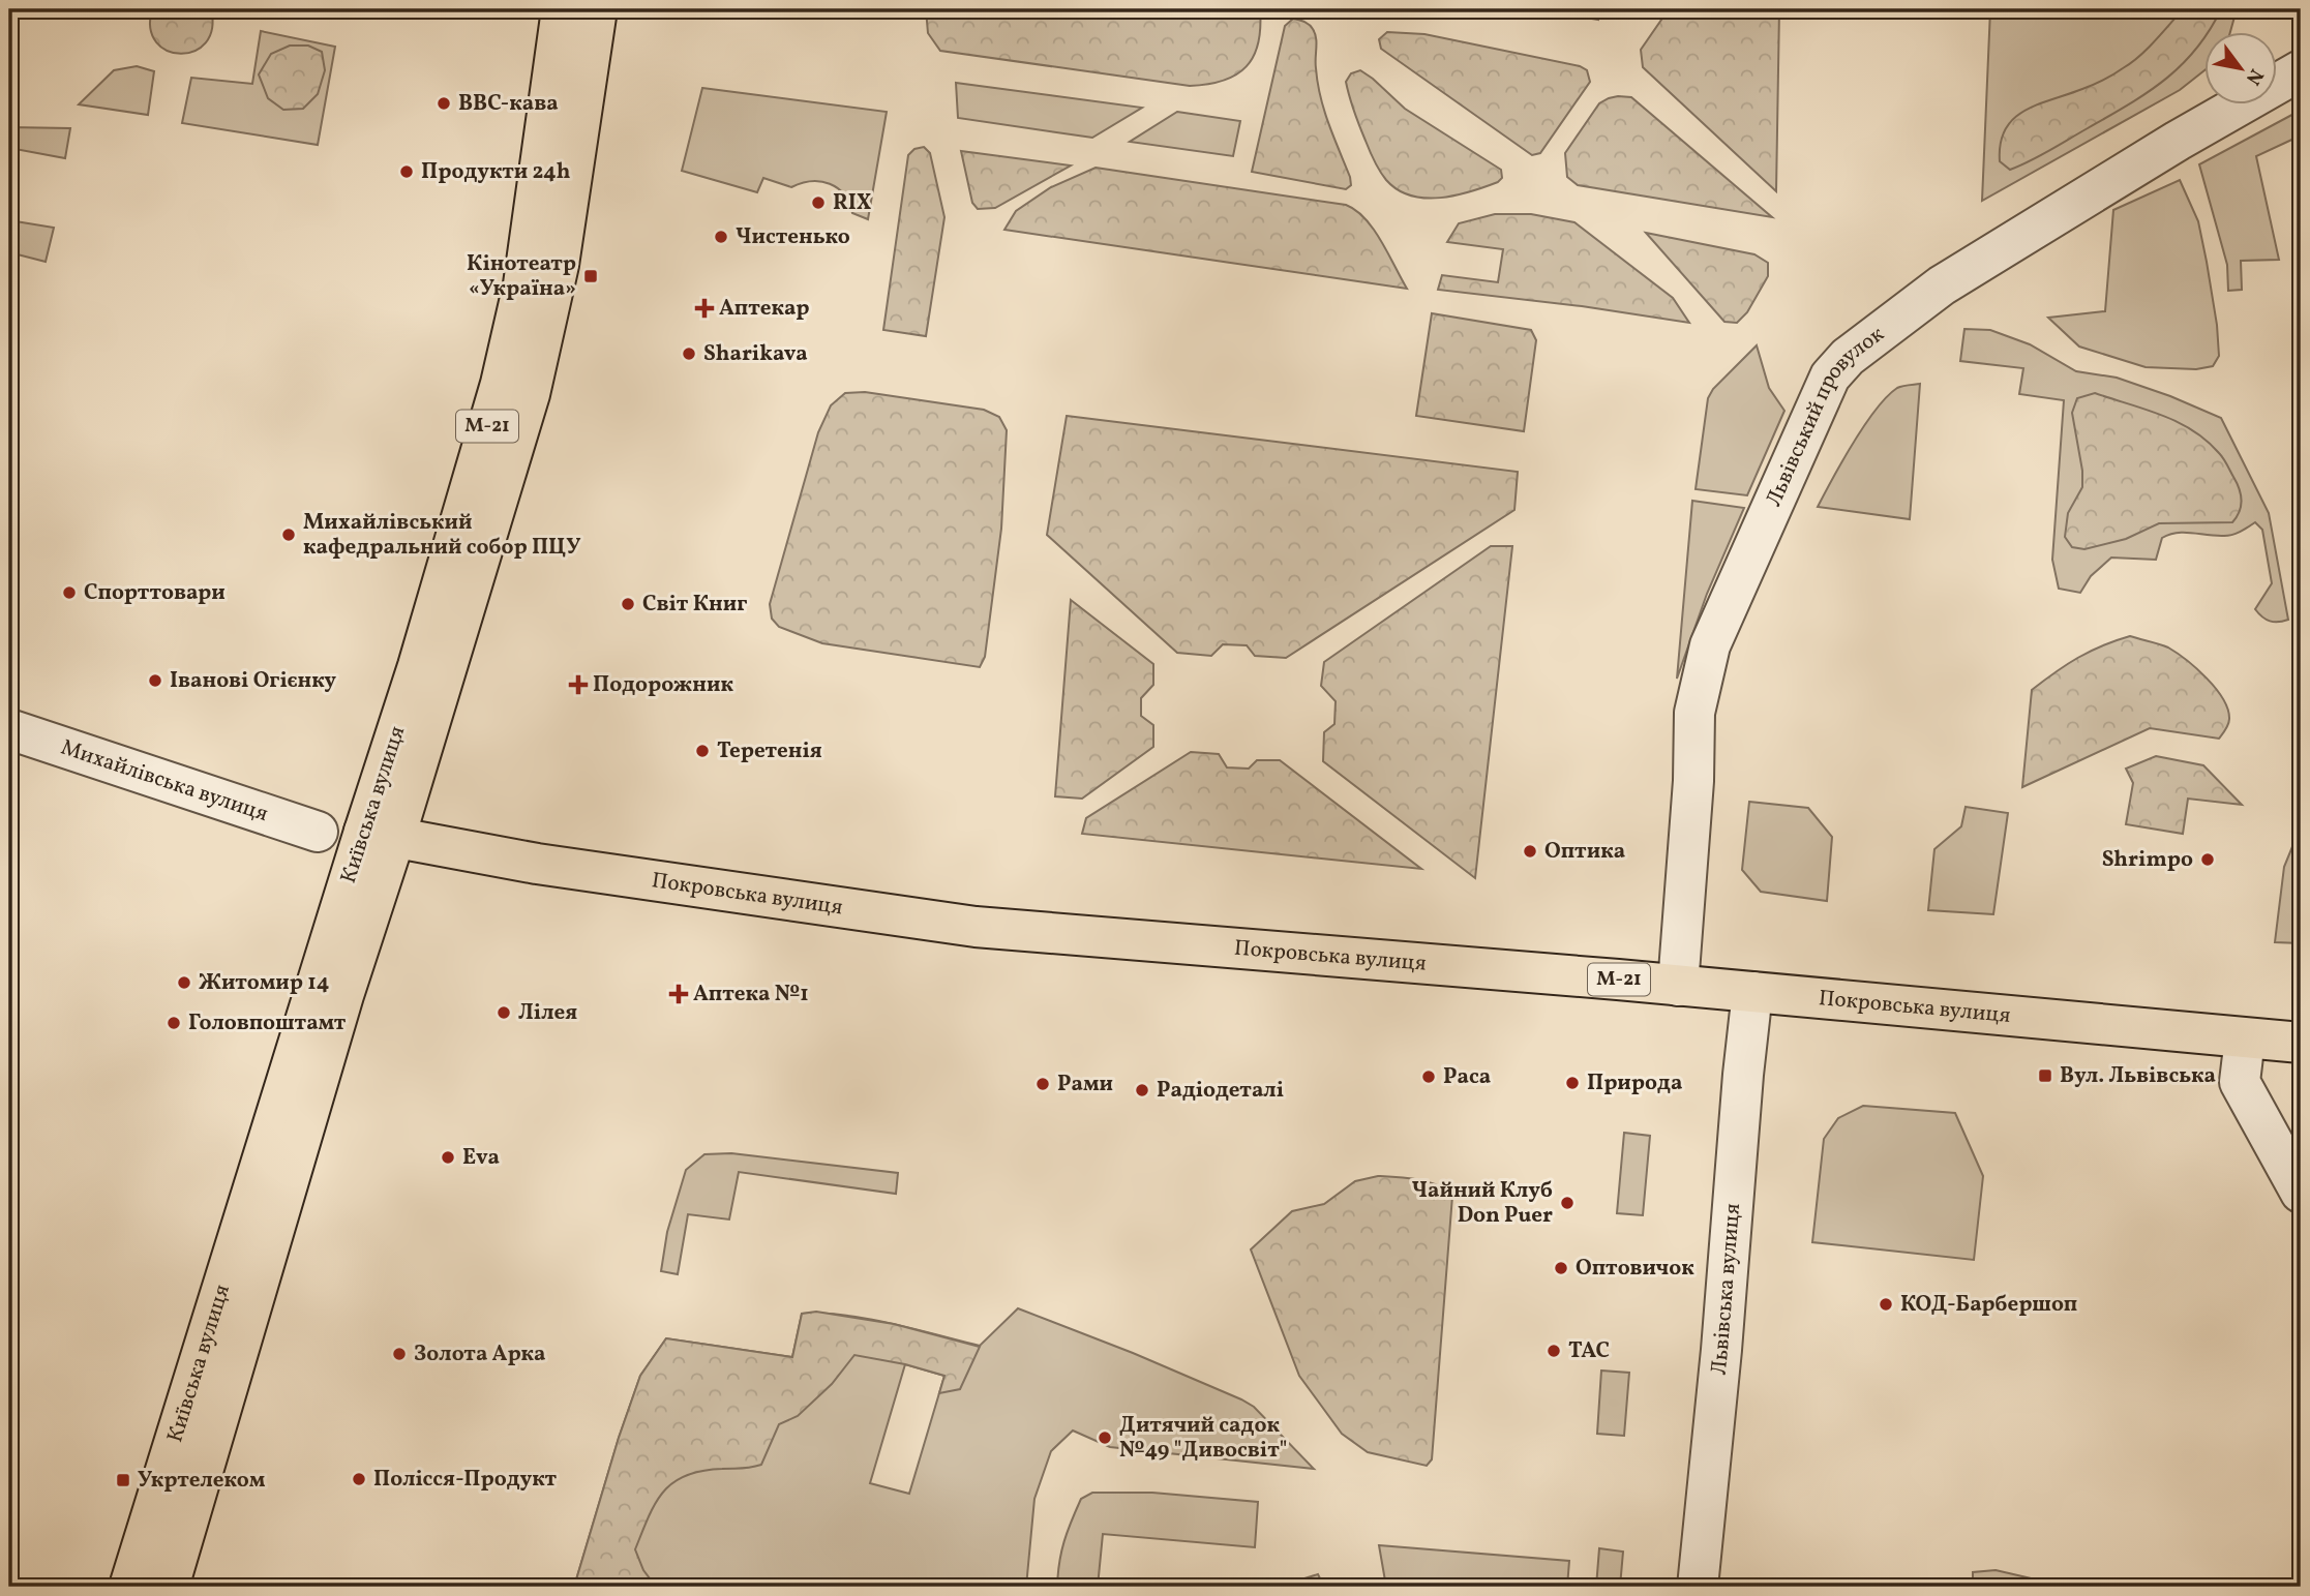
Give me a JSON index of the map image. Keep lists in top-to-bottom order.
{
  "streets": {
    "main road": ["М-21", "Київська вулиця", "Покровська вулиця"],
    "street": ["Львівський провулок", "Михайлівська вулиця", "Львівська вулиця"]
  },
  "crossings": [
    ["Львівський провулок", "Покровська вулиця"],
    ["Київська вулиця", "Покровська вулиця"],
    ["Покровська вулиця", "Львівська вулиця"]
  ],
  "places": {
    "other": [
      "BBC-кава",
      "Продукти 24h",
      "RIX",
      "Чистенько",
      "Sharikava",
      "Михайлівський кафедральний собор ПЦУ",
      "Спорттовари",
      "Світ Книг",
      "Іванові Огієнку",
      "Теретенія",
      "Оптика",
      "Shrimpo",
      "Житомир 14",
      "Лілея",
      "Головпоштамт",
      "Раса",
      "Природа",
      "Рами",
      "Радіодеталі",
      "Eva",
      "Чайний Клуб Don Puer",
      "Оптовичок",
      "КОД-Барбершоп",
      "ТАС",
      "Золота Арка",
      "Дитячий садок №49 \"Дивосвіт\"",
      "Полісся-Продукт"
    ],
    "transit": ["Кінотеатр «Україна»", "Вул. Львівська", "Укртелеком"],
    "health": ["Аптекар", "Подорожник", "Аптека №1"]
  },
  "north": "bottom right"
}
